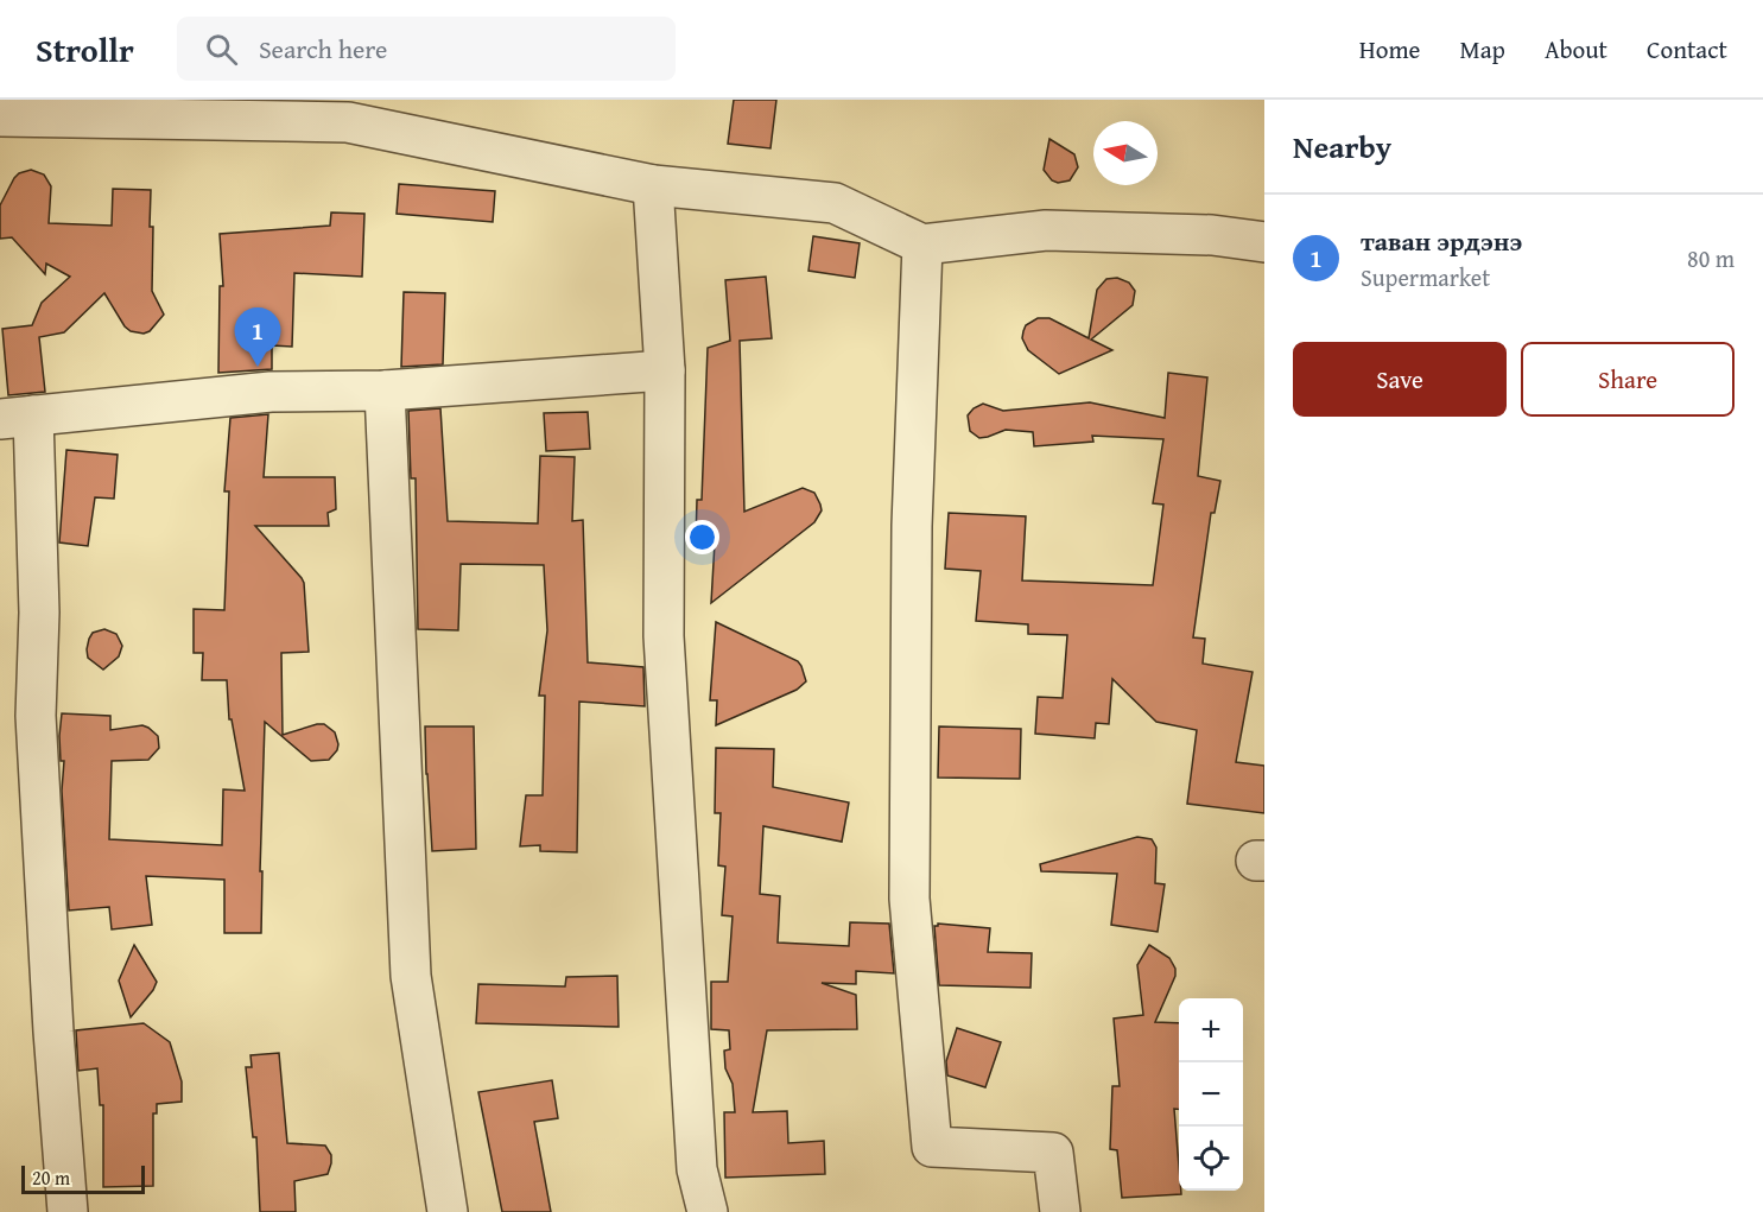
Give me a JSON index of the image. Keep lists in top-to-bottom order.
{
  "scale_bar": "20 m",
  "north": "left",
  "page": {
    "header": "Strollr",
    "search": "Search here",
    "nav": [
      "Home",
      "Map",
      "About",
      "Contact"
    ],
    "heading": "Nearby",
    "list": [
      {
        "mark": "1",
        "name": "таван эрдэнэ",
        "note": "Supermarket",
        "value": "80 m"
      }
    ],
    "pins": "1",
    "buttons": ["Save", "Share"],
    "map_buttons": ["+", "−"],
    "scale": "20 m"
  }
}
